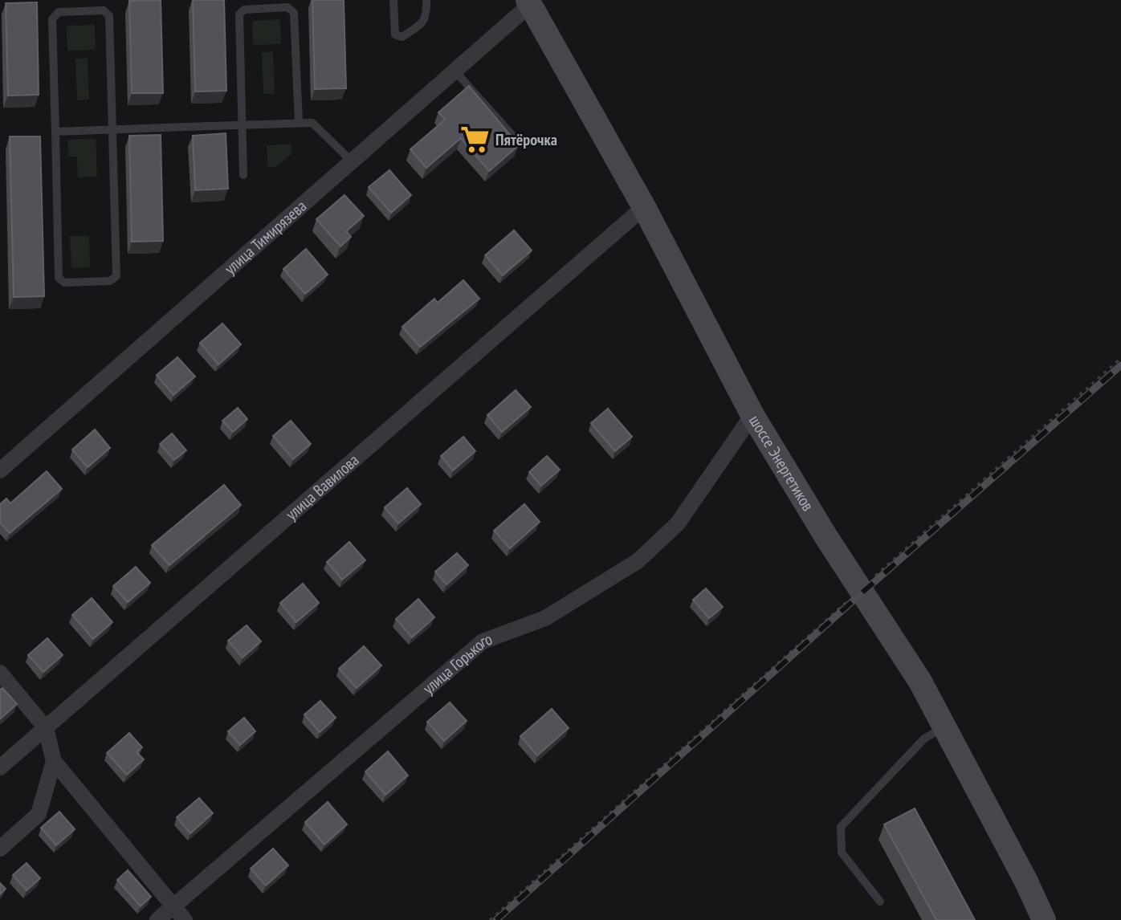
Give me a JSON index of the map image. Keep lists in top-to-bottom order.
{
  "streets": {
    "main road": ["шоссе Энергетиков"],
    "street": ["улица Тимирязева", "улица Вавилова", "улица Горького"]
  },
  "crossings": [
    ["улица Тимирязева", "шоссе Энергетиков"],
    ["шоссе Энергетиков", "улица Вавилова"],
    ["шоссе Энергетиков", "улица Горького"]
  ],
  "places": {
    "supermarket": ["Пятёрочка"]
  }
}
